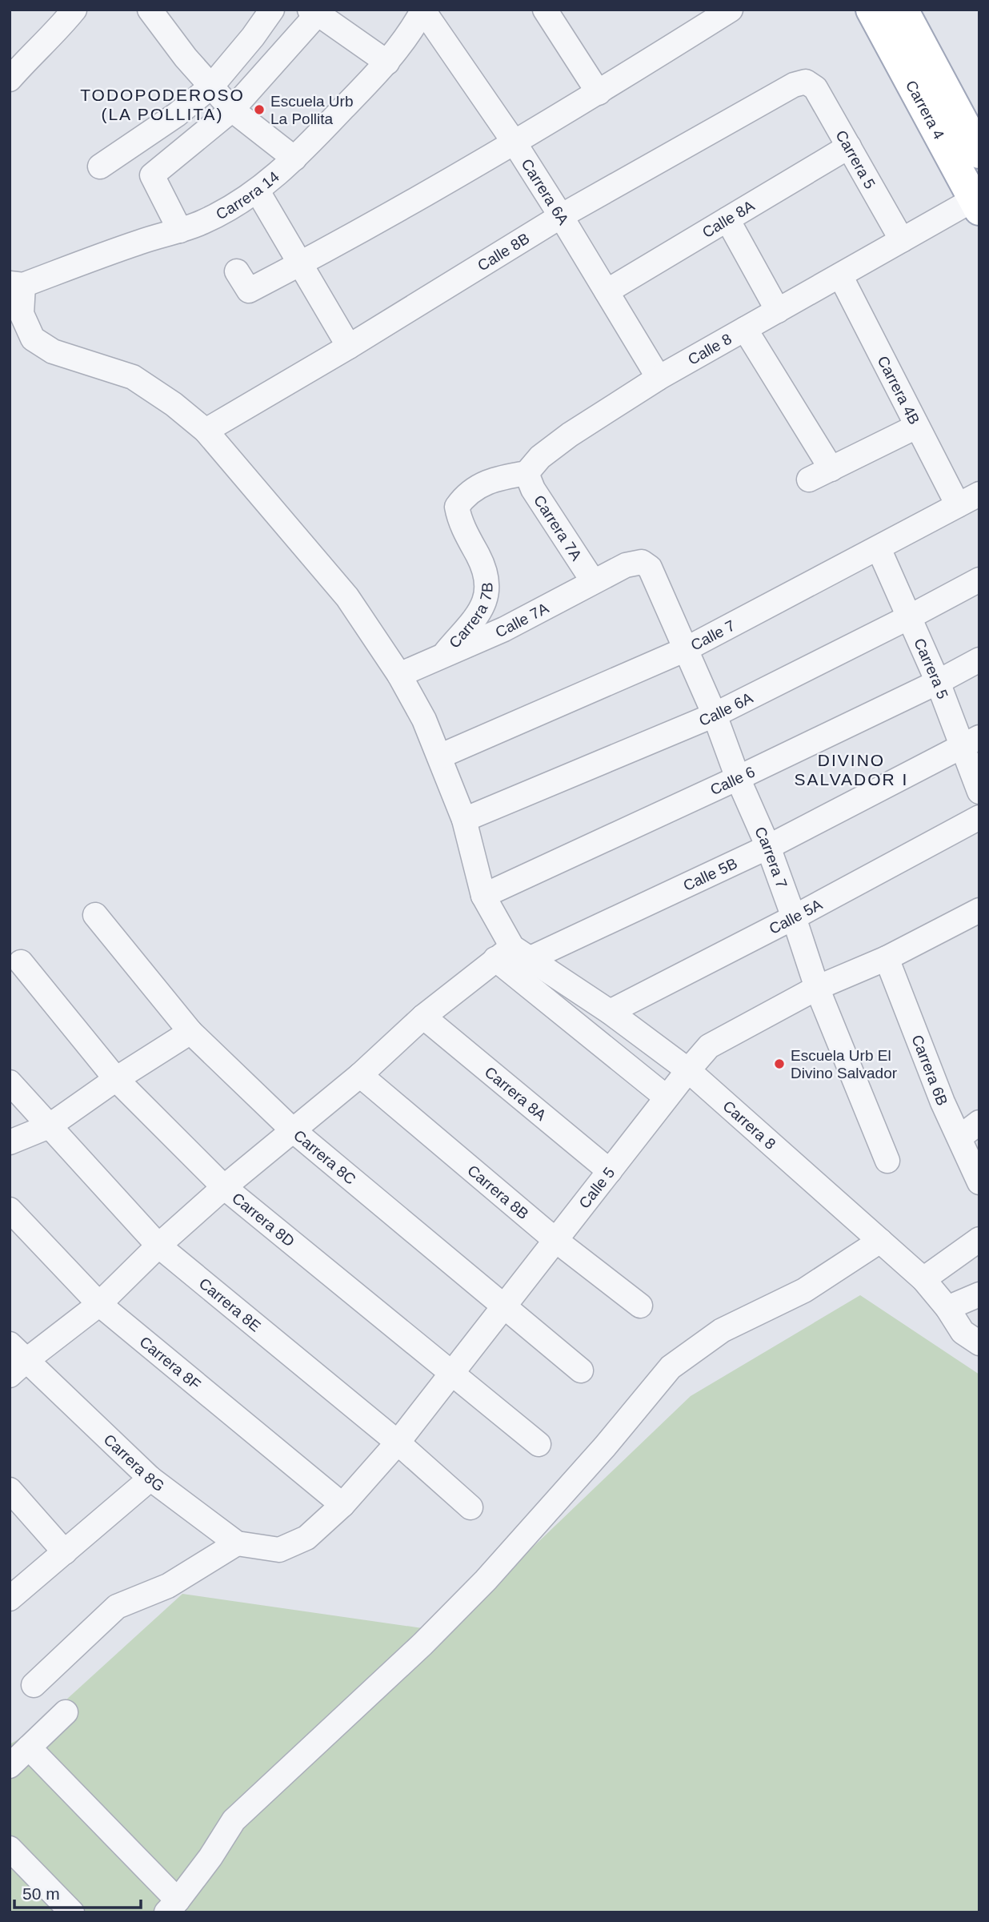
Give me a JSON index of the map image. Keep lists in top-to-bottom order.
{
  "streets": {
    "main road": ["Carrera 4"],
    "street": [
      "Carrera 5",
      "Carrera 6A",
      "Carrera 14",
      "Calle 8A",
      "Calle 8B",
      "Calle 8",
      "Carrera 4B",
      "Carrera 7A",
      "Carrera 7B",
      "Calle 7A",
      "Calle 7",
      "Calle 6A",
      "Calle 6",
      "Carrera 7",
      "Calle 5B",
      "Calle 5A",
      "Carrera 6B",
      "Carrera 8A",
      "Carrera 8",
      "Carrera 8C",
      "Calle 5",
      "Carrera 8B",
      "Carrera 8D",
      "Carrera 8E",
      "Carrera 8F",
      "Carrera 8G"
    ]
  },
  "crossings": [
    ["Carrera 4", "Calle 8"],
    ["Carrera 5", "Calle 8A"],
    ["Carrera 5", "Calle 8B"],
    ["Carrera 5", "Calle 8"],
    ["Carrera 5", "Calle 7"],
    ["Carrera 5", "Calle 6A"],
    ["Carrera 5", "Calle 6"],
    ["Carrera 5", "Calle 5B"],
    ["Carrera 6A", "Carrera 14"],
    ["Carrera 6A", "Calle 8A"],
    ["Carrera 6A", "Calle 8B"],
    ["Carrera 6A", "Calle 8"],
    ["Calle 8", "Carrera 4B"],
    ["Calle 8", "Carrera 7A"],
    ["Calle 8", "Carrera 7B"],
    ["Carrera 4B", "Calle 7"],
    ["Carrera 7A", "Carrera 7B"],
    ["Carrera 7A", "Calle 7A"],
    ["Carrera 7B", "Calle 7A"],
    ["Calle 7A", "Carrera 7"],
    ["Calle 7", "Carrera 7"],
    ["Calle 6A", "Carrera 7"],
    ["Calle 6", "Carrera 7"],
    ["Carrera 7", "Calle 5B"],
    ["Carrera 7", "Calle 5A"],
    ["Carrera 7", "Calle 5"],
    ["Calle 5B", "Carrera 8A"],
    ["Calle 5B", "Carrera 8"],
    ["Calle 5B", "Carrera 8C"],
    ["Calle 5B", "Carrera 8B"],
    ["Calle 5B", "Carrera 8D"],
    ["Calle 5B", "Carrera 8E"],
    ["Calle 5B", "Carrera 8F"],
    ["Calle 5B", "Carrera 8G"],
    ["Calle 5A", "Carrera 8"],
    ["Carrera 6B", "Calle 5"],
    ["Carrera 8A", "Calle 5"],
    ["Carrera 8", "Calle 5"],
    ["Carrera 8C", "Calle 5"],
    ["Calle 5", "Carrera 8B"],
    ["Calle 5", "Carrera 8D"],
    ["Calle 5", "Carrera 8E"],
    ["Calle 5", "Carrera 8F"],
    ["Calle 5", "Carrera 8G"]
  ],
  "districts": ["TODOPODEROSO (LA POLLITA)", "DIVINO SALVADOR I"],
  "places": ["Escuela Urb La Pollita", "Escuela Urb El Divino Salvador"],
  "scale_bar": "50 m"
}
